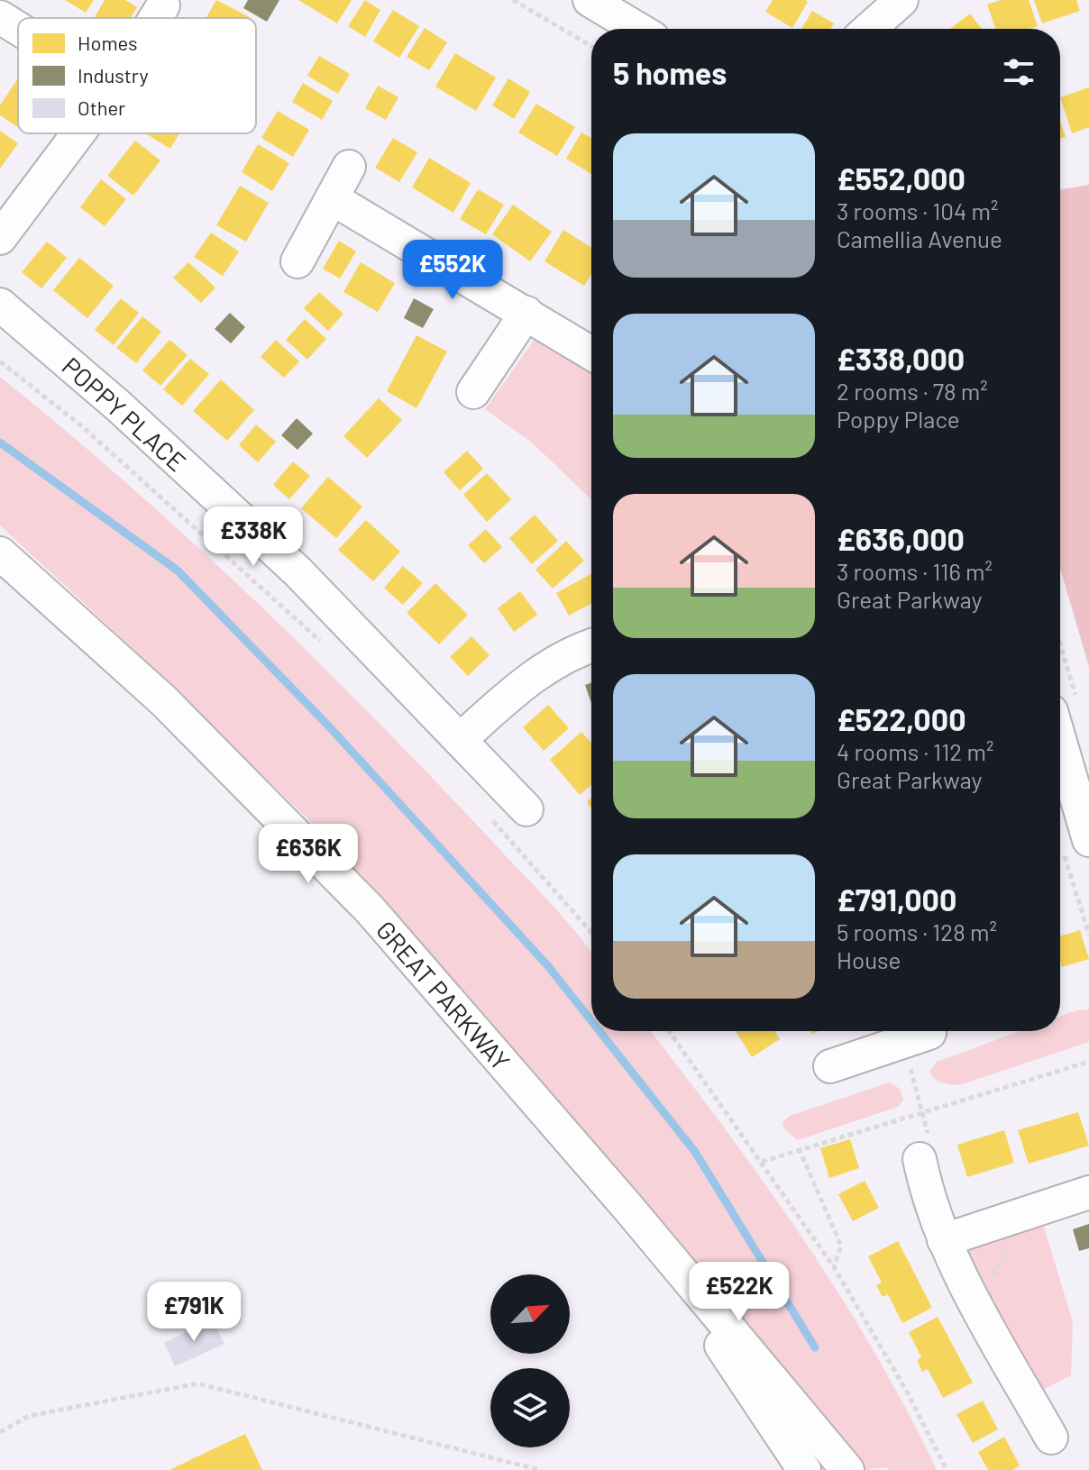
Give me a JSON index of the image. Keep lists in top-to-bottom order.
{
  "streets": {
    "street": ["POPPY PLACE", "GREAT PARKWAY"]
  },
  "legend": ["Homes", "Industry", "Other"],
  "north": "top right",
  "page": {
    "heading": "5 homes",
    "list": [
      {
        "name": "£552,000",
        "note": "3 rooms · 104 m² · Camellia Avenue"
      },
      {
        "name": "£338,000",
        "note": "2 rooms · 78 m² · Poppy Place"
      },
      {
        "name": "£636,000",
        "note": "3 rooms · 116 m² · Great Parkway"
      },
      {
        "name": "£522,000",
        "note": "4 rooms · 112 m² · Great Parkway"
      },
      {
        "name": "£791,000",
        "note": "5 rooms · 128 m² · House"
      }
    ],
    "price": [
      "£552K",
      "£338K",
      "£636K",
      "£522K",
      "£791K"
    ]
  }
}
